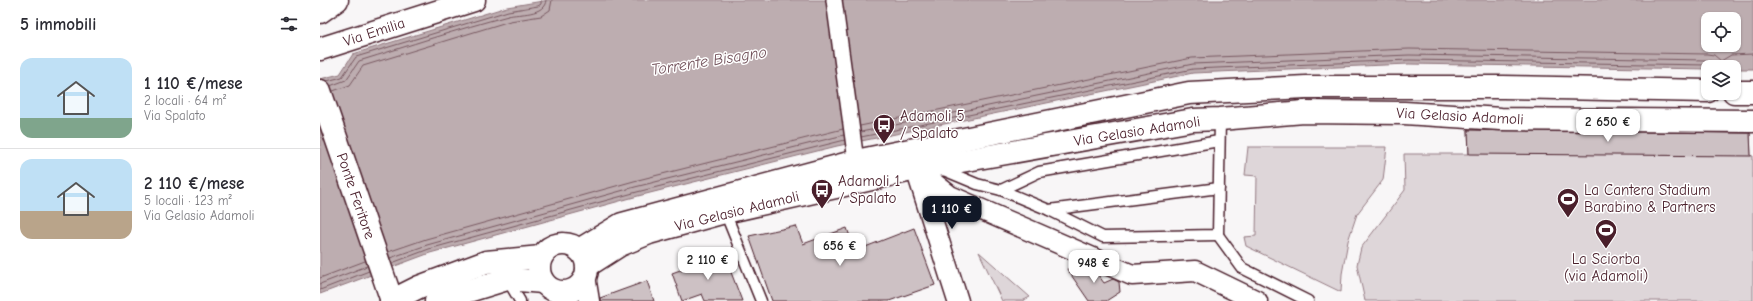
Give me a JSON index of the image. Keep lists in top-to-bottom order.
{
  "streets": {
    "main road": ["Via Emilia", "Via Gelasio Adamoli", "Ponte Feritore"]
  },
  "water": ["Torrente Bisagno"],
  "places": {
    "bus stop": ["Adamoli 5 / Spalato", "Adamoli 1 / Spalato"],
    "sports": ["La Cantera Stadium Barabino & Partners", "La Sciorba (via Adamoli)"]
  },
  "page": {
    "heading": "5 immobili",
    "list": [
      {
        "name": "1 110 €/mese",
        "note": "2 locali · 64 m² · Via Spalato"
      },
      {
        "name": "2 110 €/mese",
        "note": "5 locali · 123 m² · Via Gelasio Adamoli"
      }
    ],
    "price": [
      "2 650 €",
      "1 110 €",
      "656 €",
      "2 110 €",
      "948 €"
    ]
  }
}
